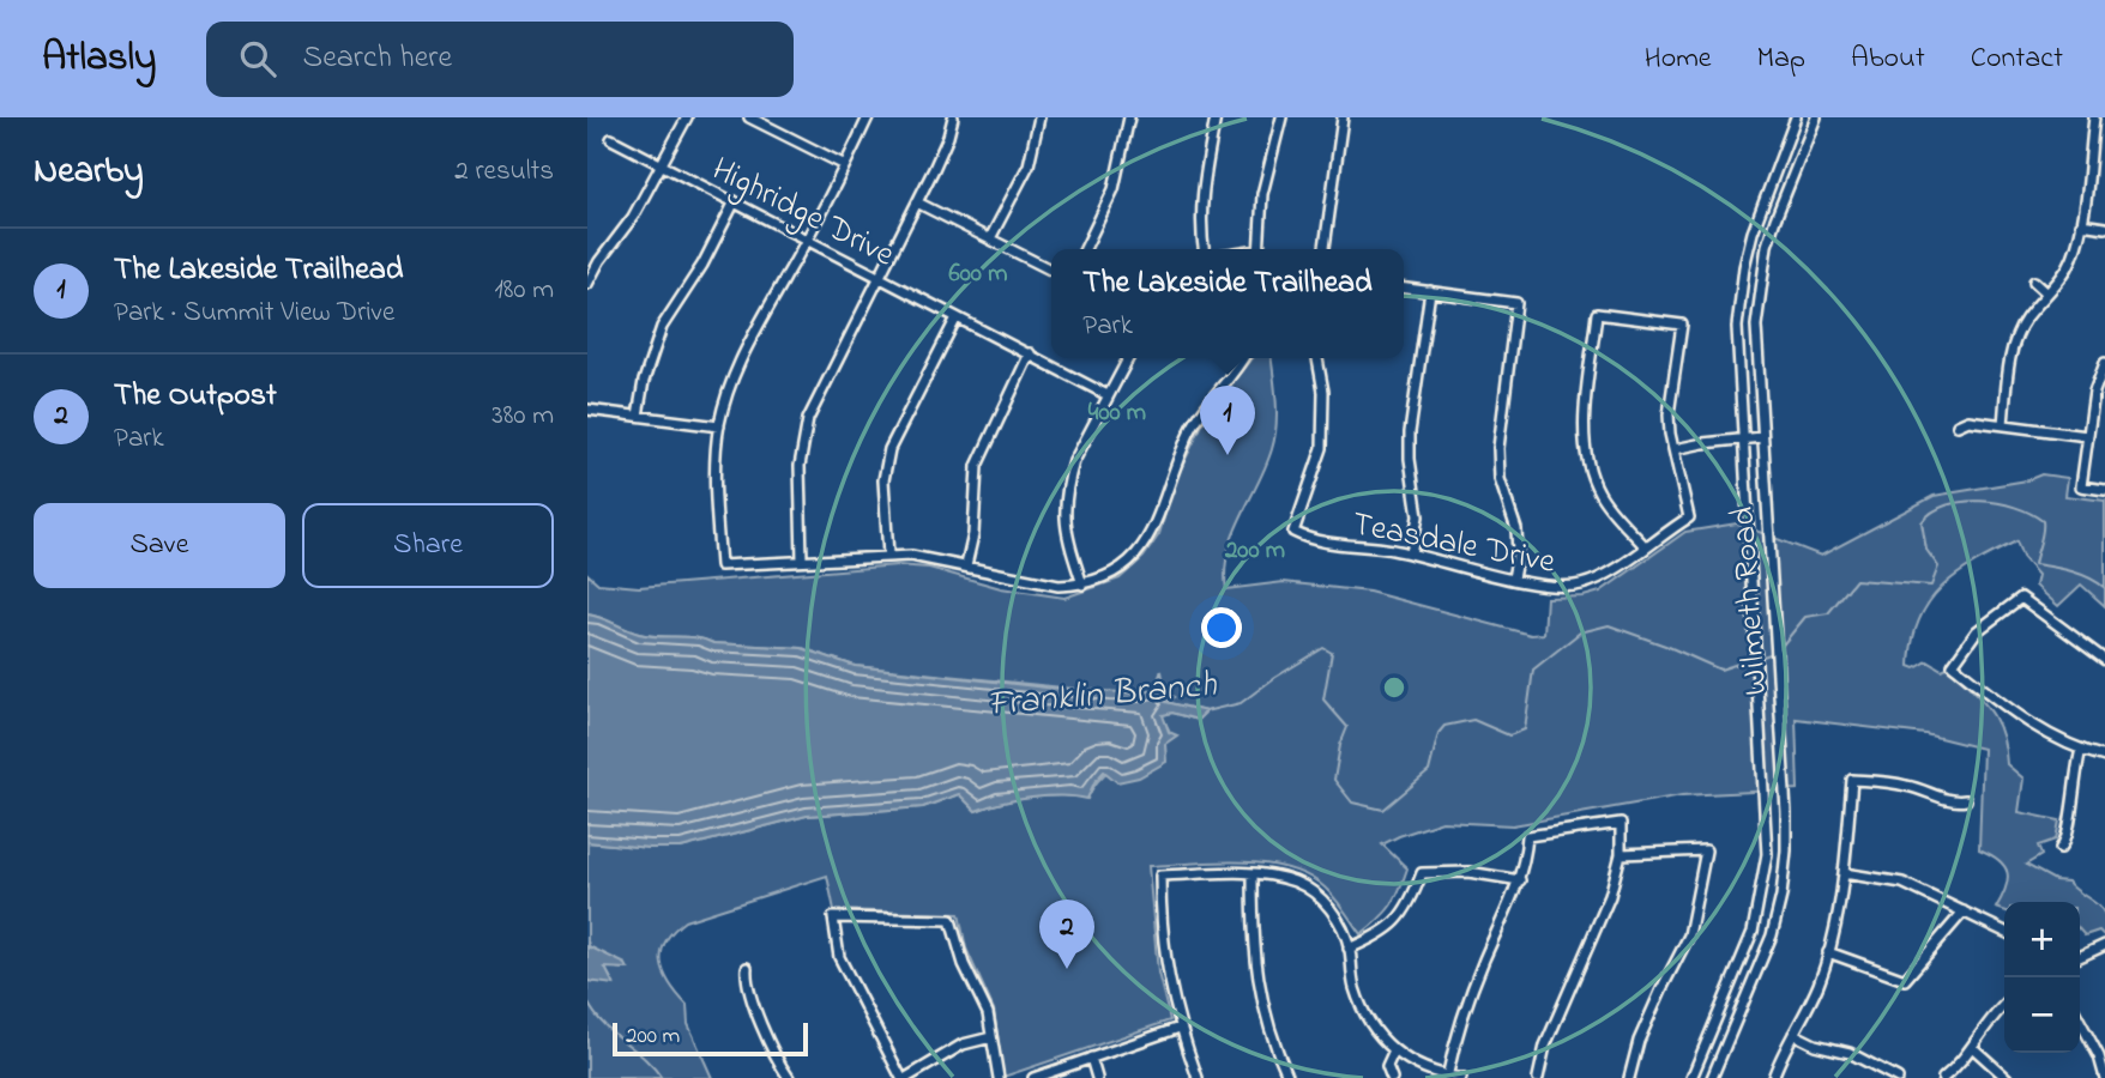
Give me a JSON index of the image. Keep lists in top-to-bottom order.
{
  "streets": {
    "street": ["Highridge Drive", "Teasdale Drive", "Wilmeth Road"]
  },
  "water": ["Franklin Branch"],
  "scale_bar": "200 m",
  "page": {
    "header": "Atlasly",
    "search": "Search here",
    "nav": [
      "Home",
      "Map",
      "About",
      "Contact"
    ],
    "heading": ["Nearby", "2 results"],
    "list": [
      {
        "mark": "1",
        "name": "The Lakeside Trailhead",
        "note": "Park · Summit View Drive",
        "value": "180 m"
      },
      {
        "mark": "2",
        "name": "The Outpost",
        "note": "Park",
        "value": "380 m"
      }
    ],
    "popup": ["The Lakeside Trailhead", "Park"],
    "pins": ["1", "2"],
    "buttons": ["Save", "Share"],
    "map_buttons": ["+", "−"],
    "scale": "200 m"
  },
  "rings": ["600 m", "400 m", "200 m"]
}
